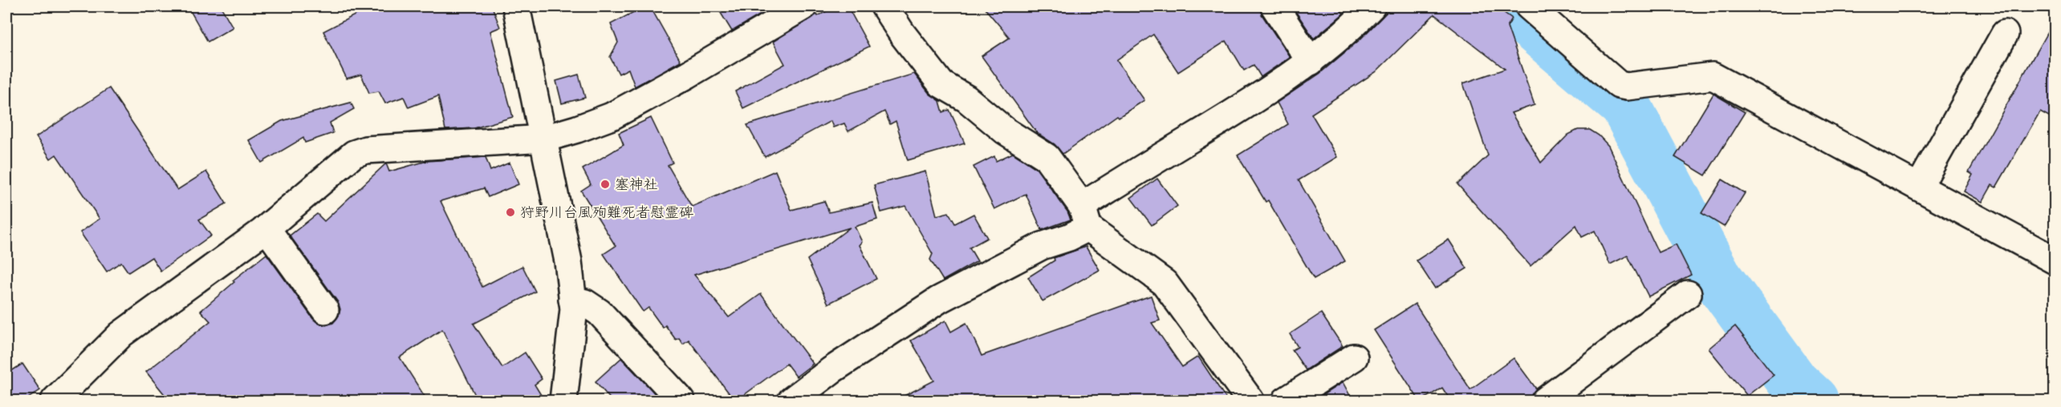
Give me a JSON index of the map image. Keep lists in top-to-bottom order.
{
  "places": ["塞神社", "狩野川台風殉難死者慰霊碑"]
}
